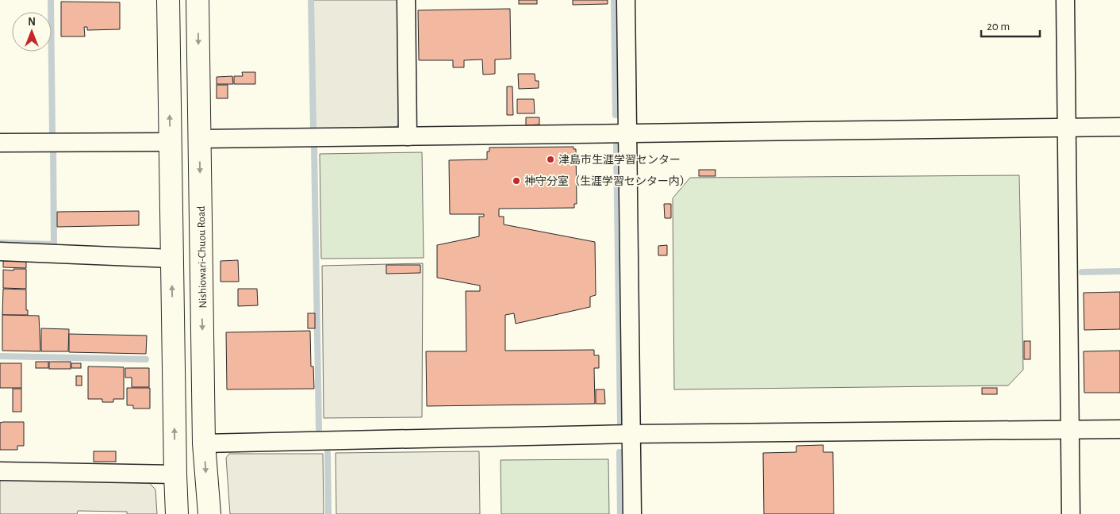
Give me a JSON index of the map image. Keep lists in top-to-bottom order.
{
  "streets": {
    "main road": ["Nishiowari-Chuou Road"]
  },
  "places": ["津島市生涯学習センター", "神守分室（生涯学習センター内）"],
  "scale_bar": "20 m",
  "north": "top"
}
